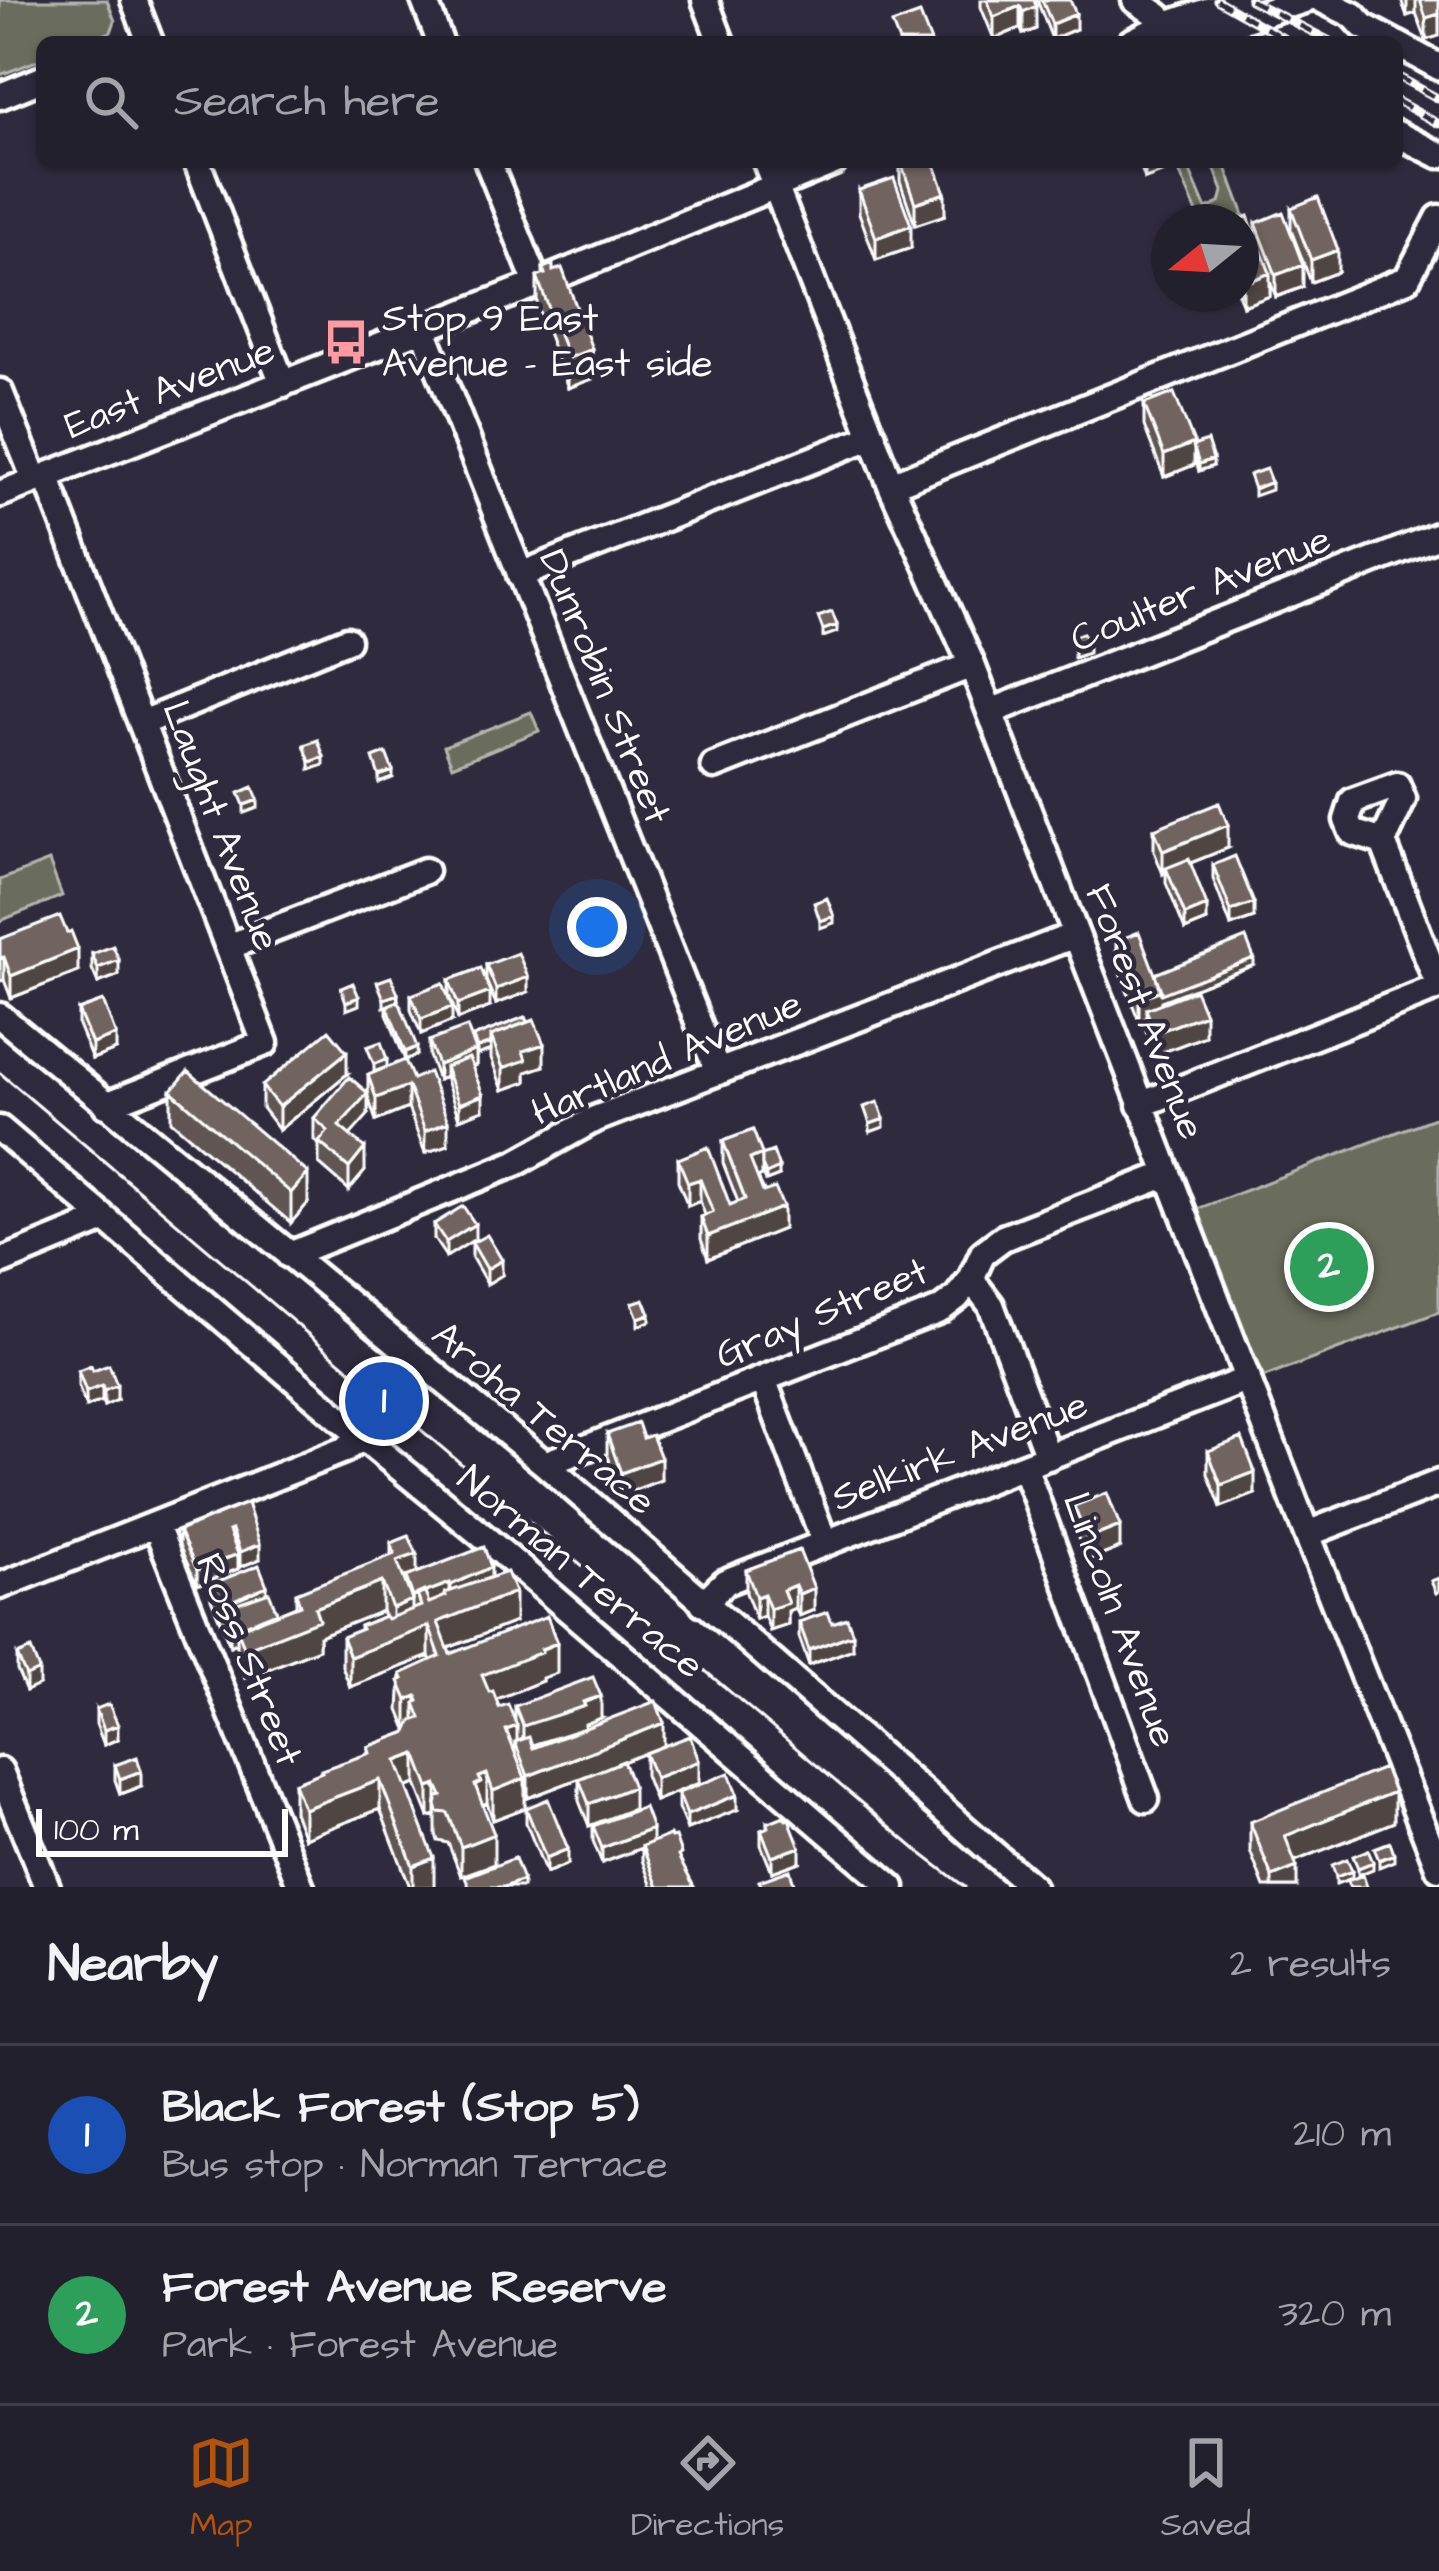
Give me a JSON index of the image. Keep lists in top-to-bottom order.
{
  "streets": {
    "street": [
      "East Avenue",
      "Coulter Avenue",
      "Dunrobin Street",
      "Laught Avenue",
      "Forest Avenue",
      "Hartland Avenue",
      "Gray Street",
      "Aroha Terrace",
      "Selkirk Avenue",
      "Norman Terrace",
      "Lincoln Avenue",
      "Ross Street"
    ]
  },
  "crossings": [
    ["East Avenue", "Dunrobin Street"],
    ["East Avenue", "Laught Avenue"],
    ["East Avenue", "Forest Avenue"],
    ["Coulter Avenue", "Forest Avenue"],
    ["Dunrobin Street", "Hartland Avenue"],
    ["Laught Avenue", "Aroha Terrace"],
    ["Forest Avenue", "Hartland Avenue"],
    ["Forest Avenue", "Gray Street"],
    ["Forest Avenue", "Selkirk Avenue"],
    ["Hartland Avenue", "Aroha Terrace"],
    ["Gray Street", "Aroha Terrace"],
    ["Gray Street", "Lincoln Avenue"],
    ["Aroha Terrace", "Selkirk Avenue"],
    ["Selkirk Avenue", "Lincoln Avenue"]
  ],
  "places": {
    "bus stop": ["Stop 9 East Avenue - East side"]
  },
  "scale_bar": "100 m",
  "north": "left",
  "page": {
    "search": "Search here",
    "pins": ["2", "1"],
    "scale": "100 m",
    "heading": ["Nearby", "2 results"],
    "list": [
      {
        "mark": "1",
        "name": "Black Forest (Stop 5)",
        "note": "Bus stop · Norman Terrace",
        "value": "210 m"
      },
      {
        "mark": "2",
        "name": "Forest Avenue Reserve",
        "note": "Park · Forest Avenue",
        "value": "320 m"
      }
    ],
    "nav": ["Map", "Directions", "Saved"]
  }
}
